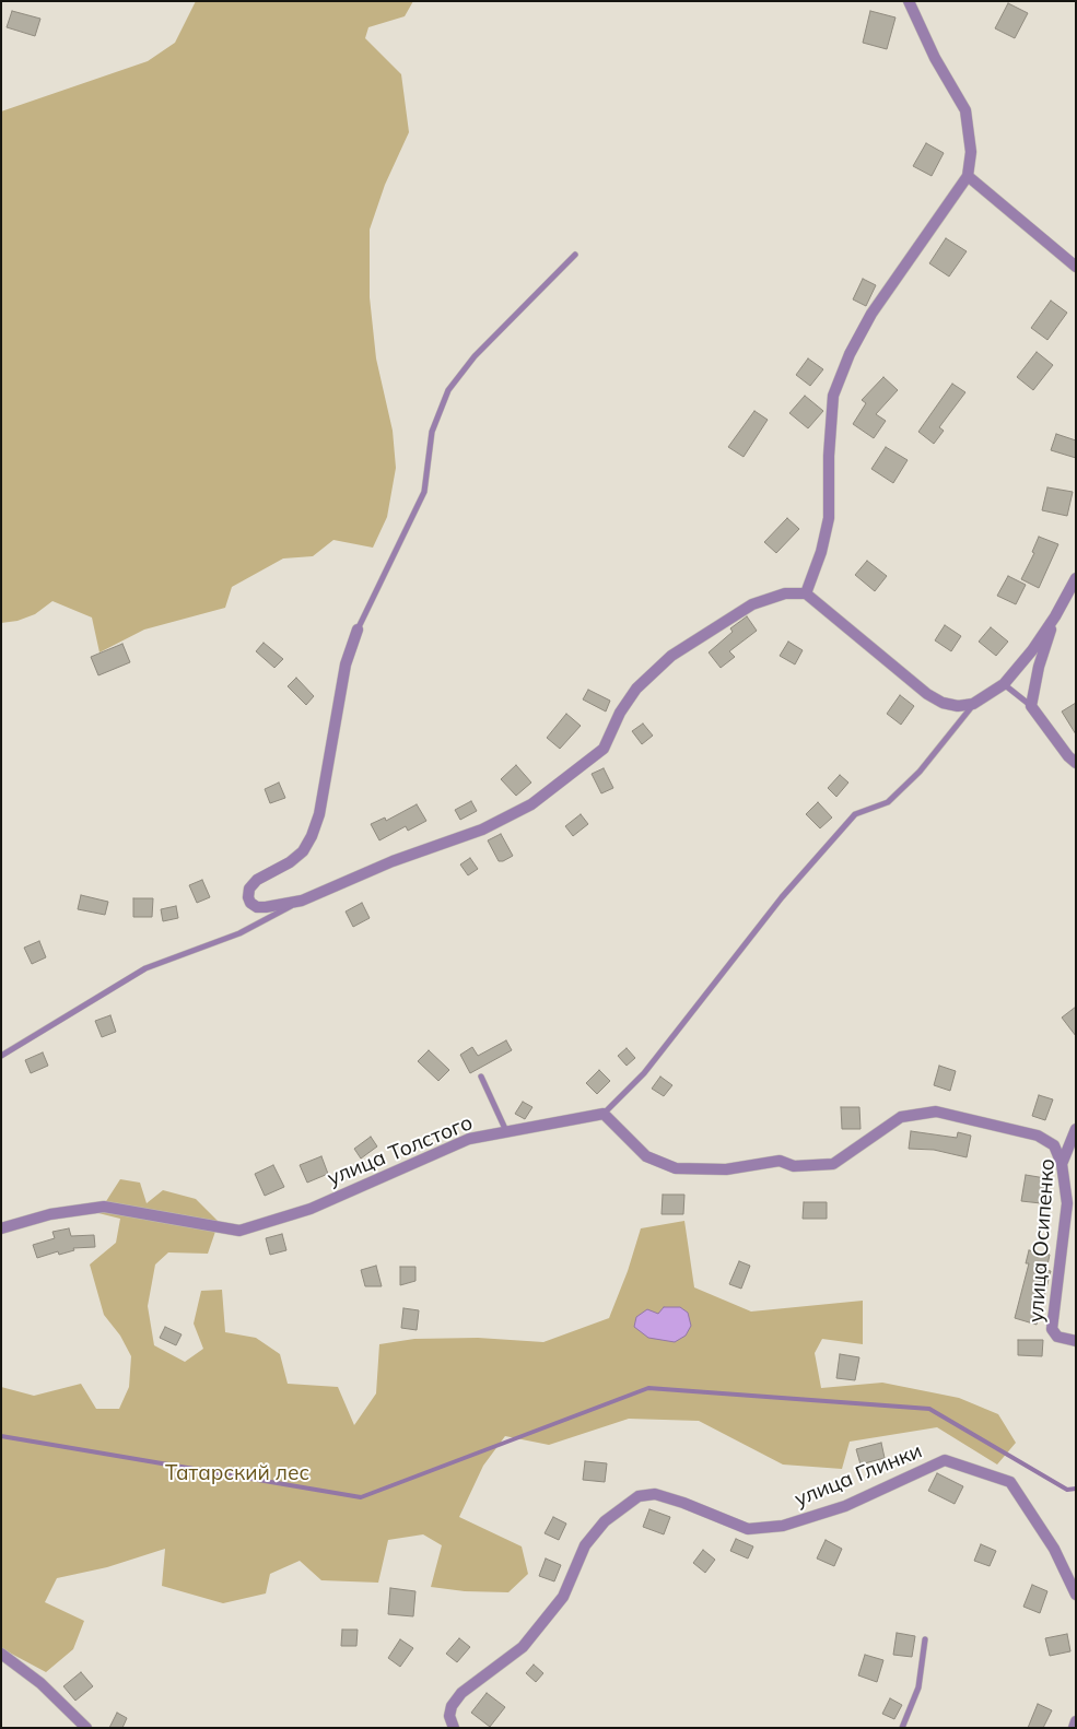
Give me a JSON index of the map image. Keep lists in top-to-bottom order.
{
  "streets": {
    "street": ["улица Толстого", "улица Осипенко", "улица Глинки"]
  },
  "parks": ["Татарский лес"]
}
